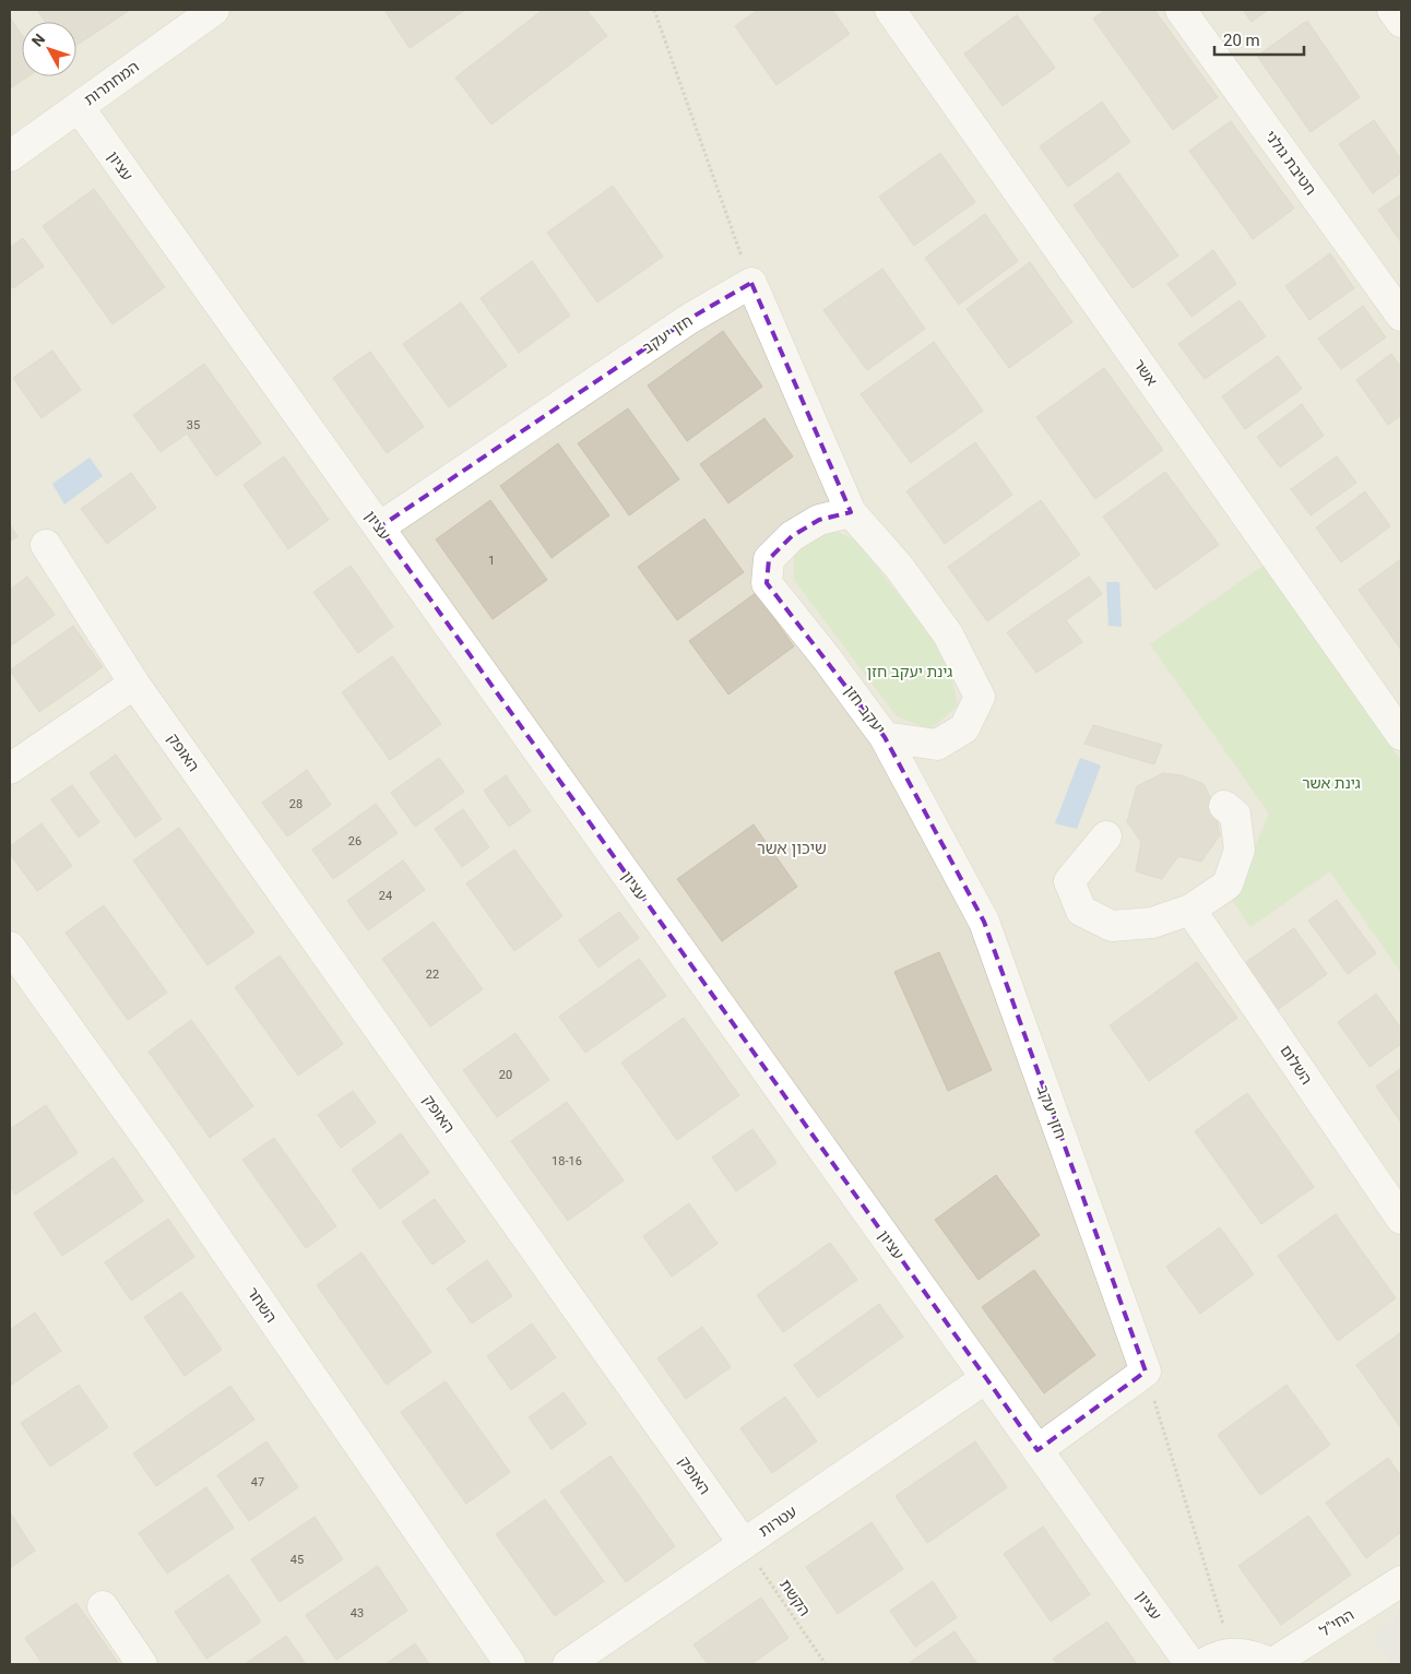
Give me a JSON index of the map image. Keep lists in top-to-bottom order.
{
  "streets": {
    "street": [
      "המחתרות",
      "חטיבת גולני",
      "עציון",
      "חזן יעקב",
      "אשר",
      "יעקב חזן",
      "האופק",
      "השלום",
      "השחר",
      "עטרות",
      "החי\"ל"
    ],
    "path": ["הקשת"]
  },
  "crossings": [
    ["המחתרות", "עציון"],
    ["עציון", "חזן יעקב"],
    ["עציון", "עטרות"],
    ["חזן יעקב", "יעקב חזן"],
    ["האופק", "עטרות"],
    ["האופק", "הקשת"],
    ["עטרות", "הקשת"]
  ],
  "districts": ["שיכון אשר"],
  "parks": ["גינת יעקב חזן", "גינת אשר"],
  "house_numbers": [
    "35",
    "1",
    "28",
    "26",
    "24",
    "22",
    "20",
    "18-16",
    "47",
    "45",
    "43"
  ],
  "scale_bar": "20 m",
  "north": "top left"
}
